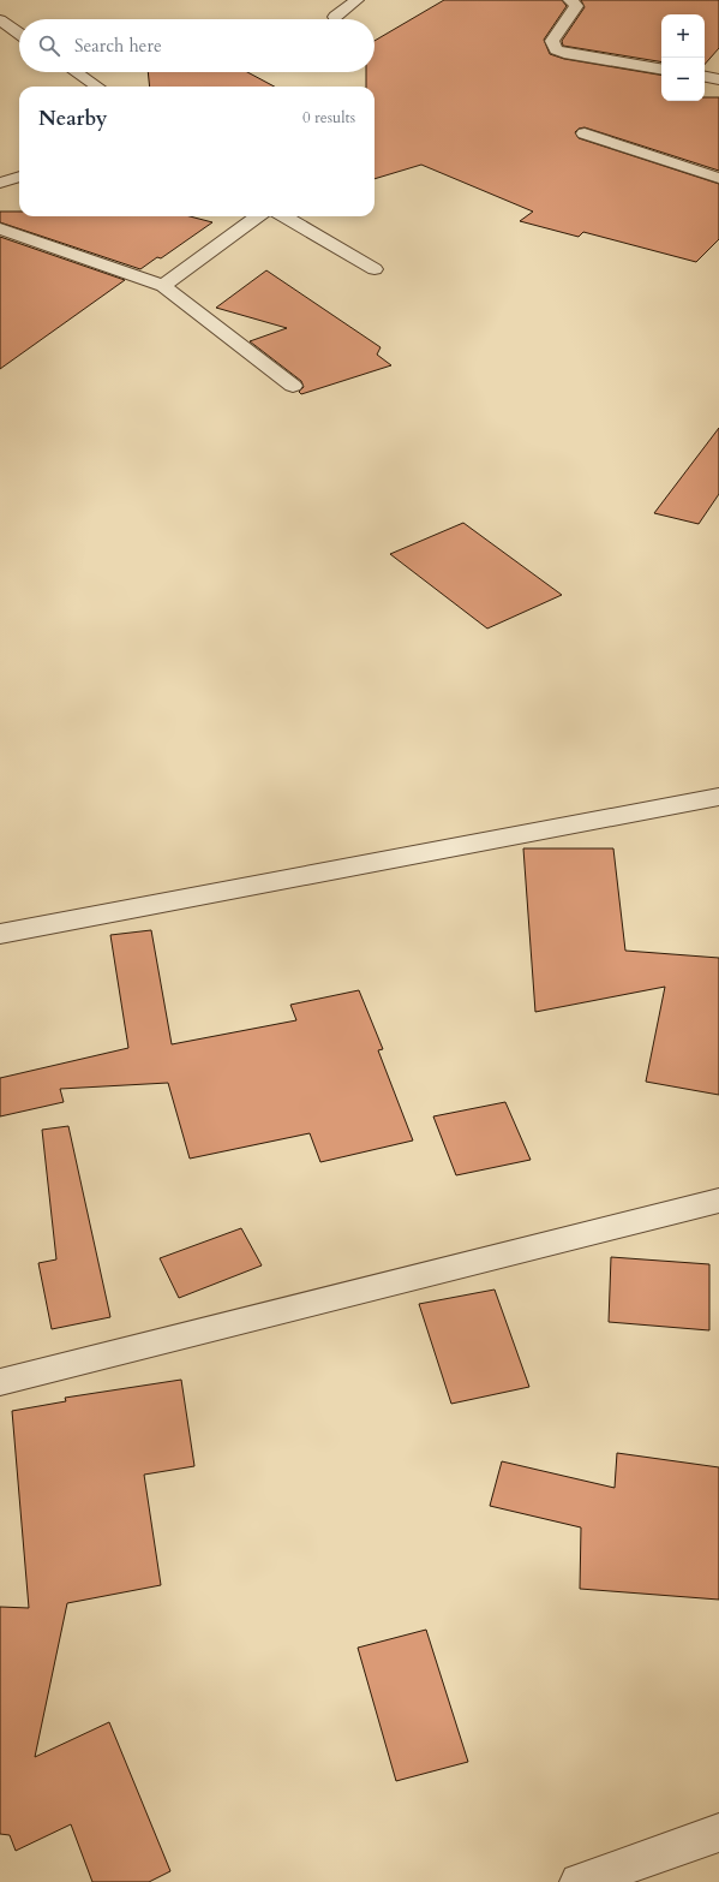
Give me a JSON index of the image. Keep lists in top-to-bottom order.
{
  "page": {
    "map_buttons": ["+", "−"],
    "search": "Search here",
    "heading": ["Nearby", "0 results"]
  }
}
